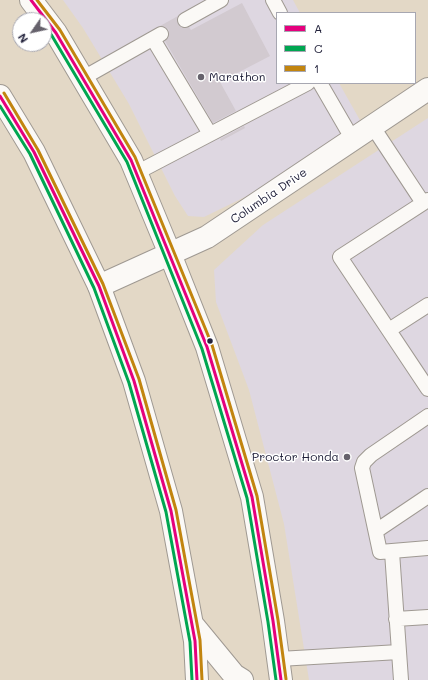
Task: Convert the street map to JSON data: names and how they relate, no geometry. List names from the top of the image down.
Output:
{
  "streets": {
    "main road": ["Columbia Drive"]
  },
  "places": ["Marathon", "Proctor Honda"],
  "lines": ["transit line A", "transit line 1", "transit line C"],
  "legend": ["A", "C", "1"],
  "north": "bottom left"
}
